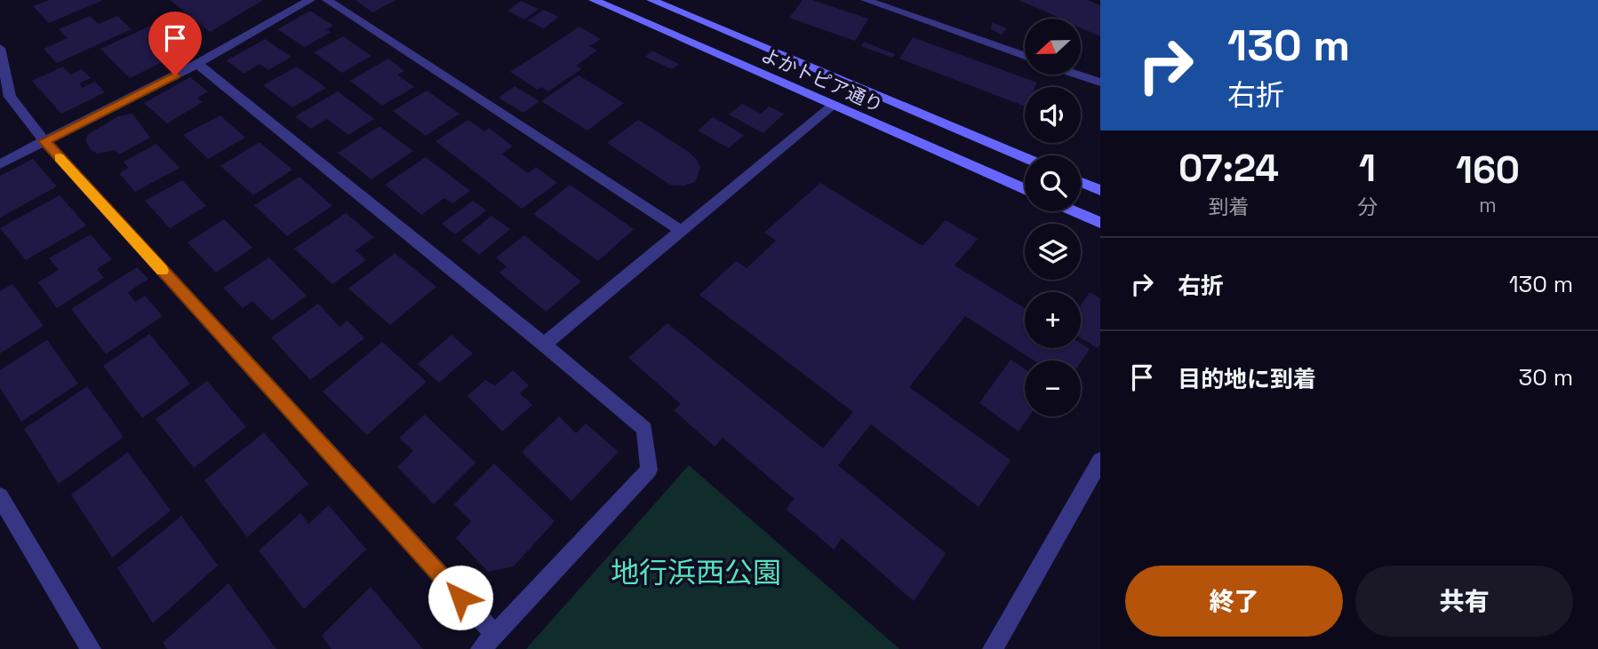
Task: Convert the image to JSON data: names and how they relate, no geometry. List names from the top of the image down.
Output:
{
  "streets": {
    "street": ["よかトピア通り"]
  },
  "parks": ["地行浜西公園"],
  "north": "left",
  "page": {
    "turn": ["130 m", "右折"],
    "map_buttons": ["+", "−"],
    "eta": [
      "07:24",
      "到着",
      "1",
      "分",
      "160",
      "m"
    ],
    "list": [
      {
        "name": "右折",
        "value": "130 m"
      },
      {
        "name": "目的地に到着",
        "value": "30 m"
      }
    ],
    "buttons": ["終了", "共有"]
  }
}
